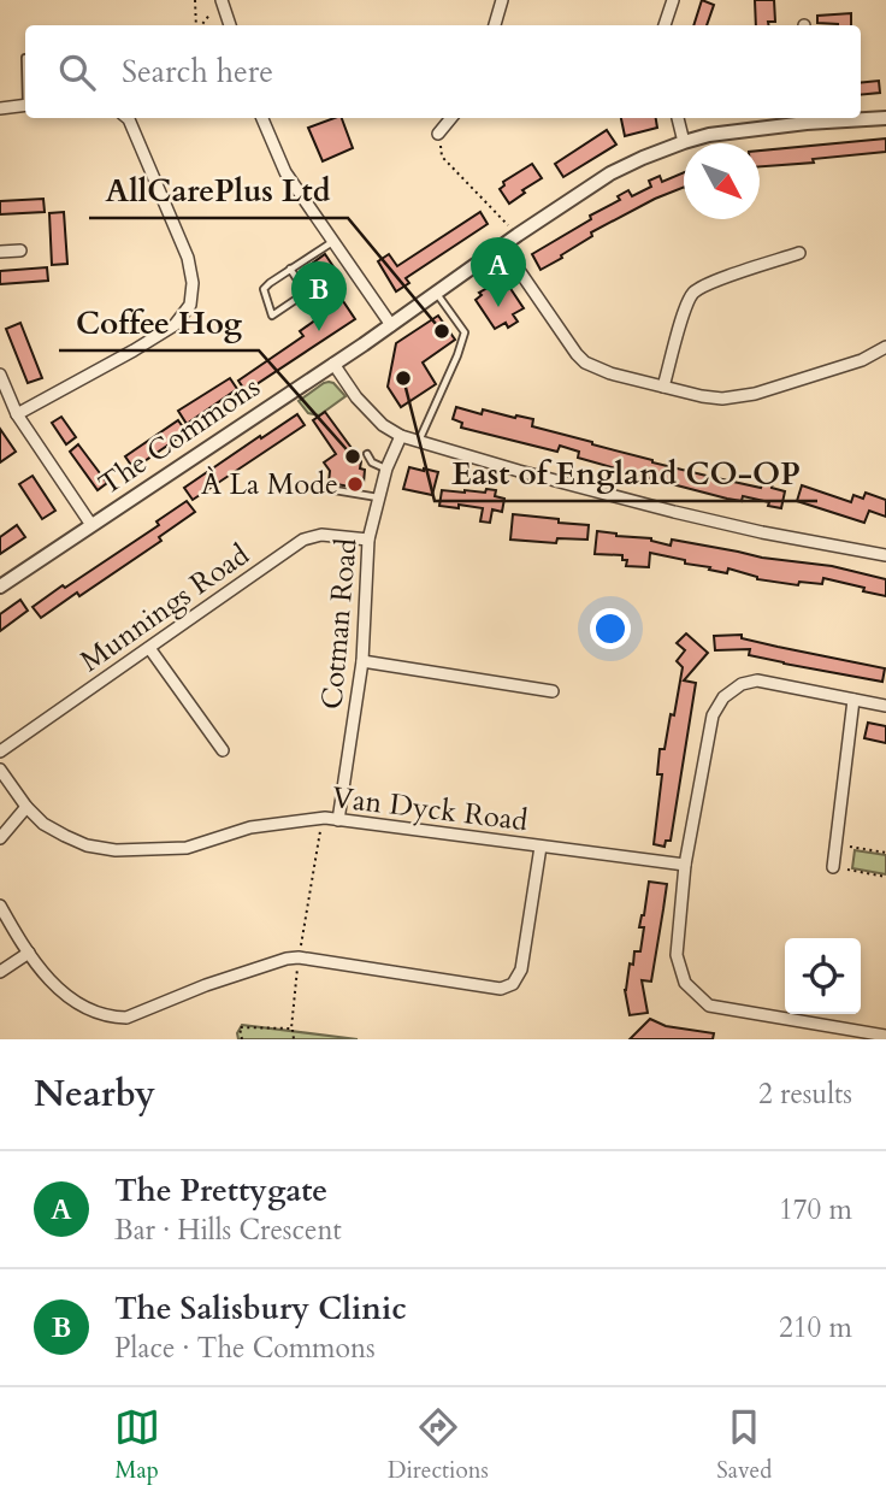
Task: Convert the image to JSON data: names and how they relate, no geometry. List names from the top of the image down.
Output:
{
  "streets": {
    "street": [
      "The Commons",
      "Munnings Road",
      "Cotman Road",
      "Van Dyck Road"
    ]
  },
  "crossings": [
    ["Munnings Road", "Cotman Road"],
    ["Cotman Road", "Van Dyck Road"]
  ],
  "places": [
    "AllCarePlus Ltd",
    "East of England CO-OP",
    "Coffee Hog",
    "À La Mode"
  ],
  "north": "bottom right",
  "page": {
    "search": "Search here",
    "pins": ["A", "B"],
    "heading": ["Nearby", "2 results"],
    "list": [
      {
        "mark": "A",
        "name": "The Prettygate",
        "note": "Bar · Hills Crescent",
        "value": "170 m"
      },
      {
        "mark": "B",
        "name": "The Salisbury Clinic",
        "note": "Place · The Commons",
        "value": "210 m"
      }
    ],
    "nav": ["Map", "Directions", "Saved"]
  }
}
